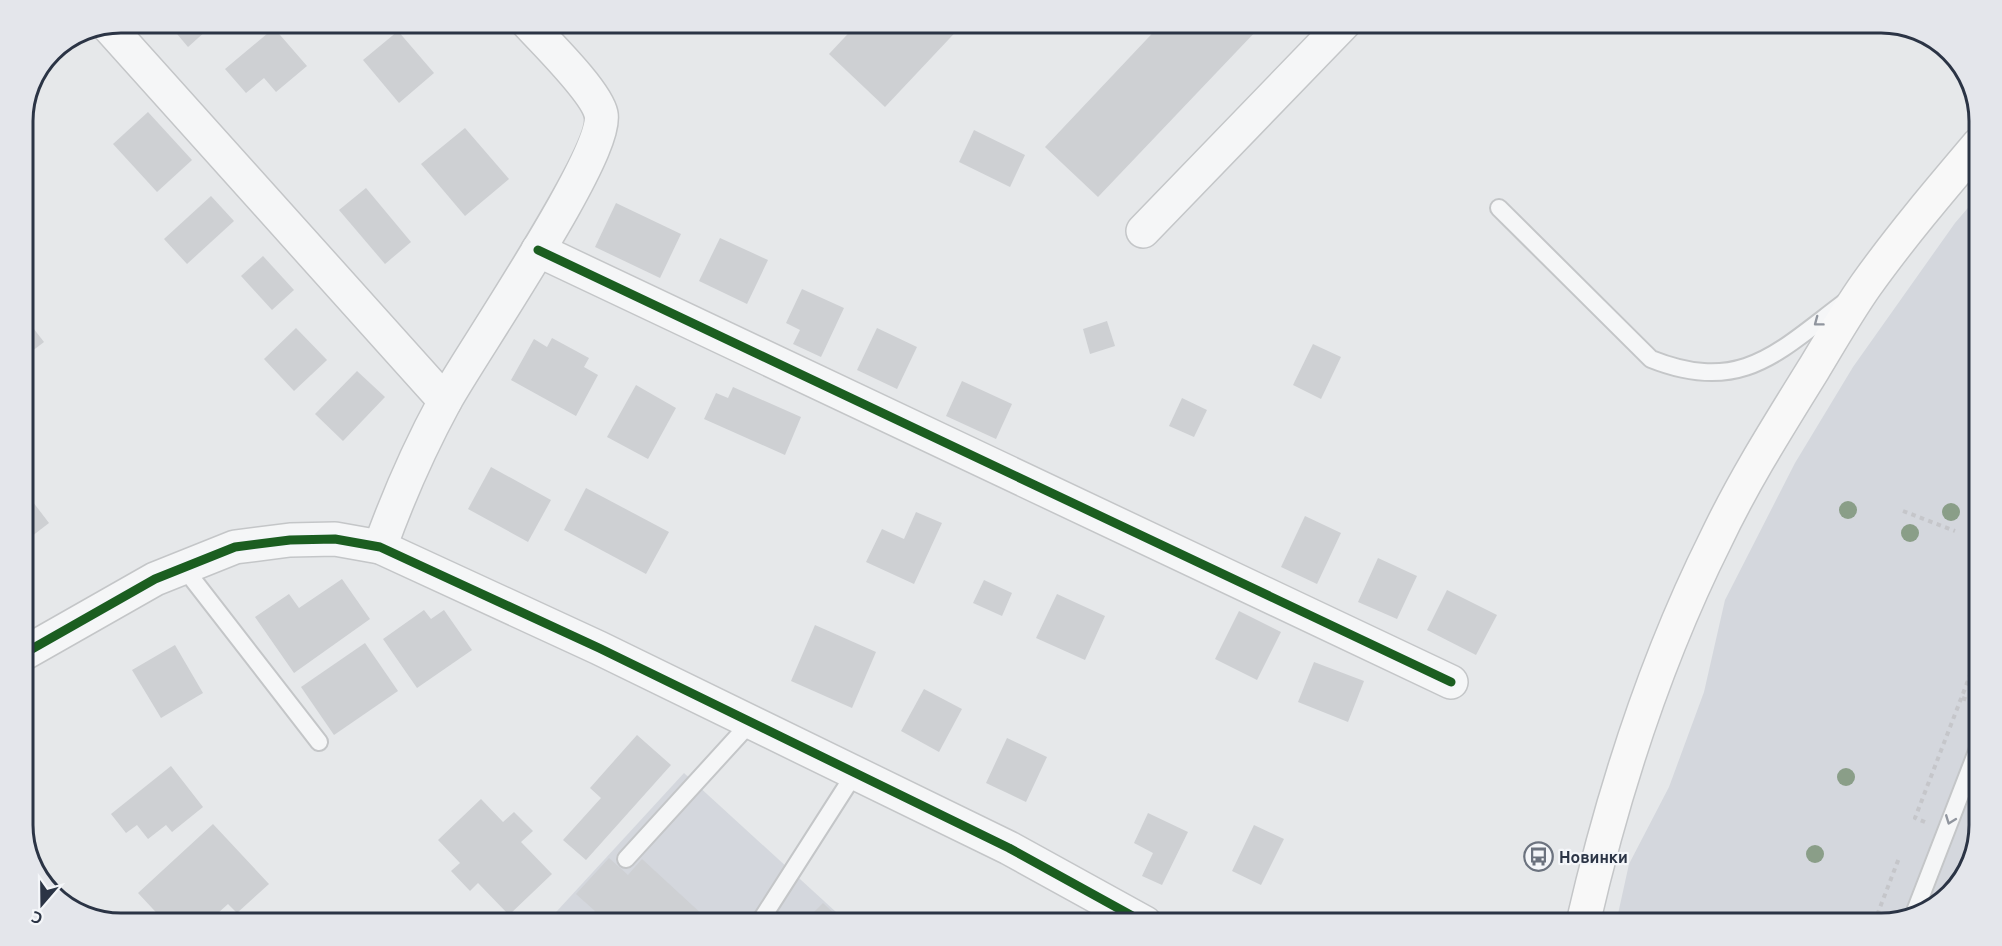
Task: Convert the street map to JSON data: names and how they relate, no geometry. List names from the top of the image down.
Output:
{
  "places": {
    "bus stop": ["Новинки"]
  },
  "north": "bottom"
}
